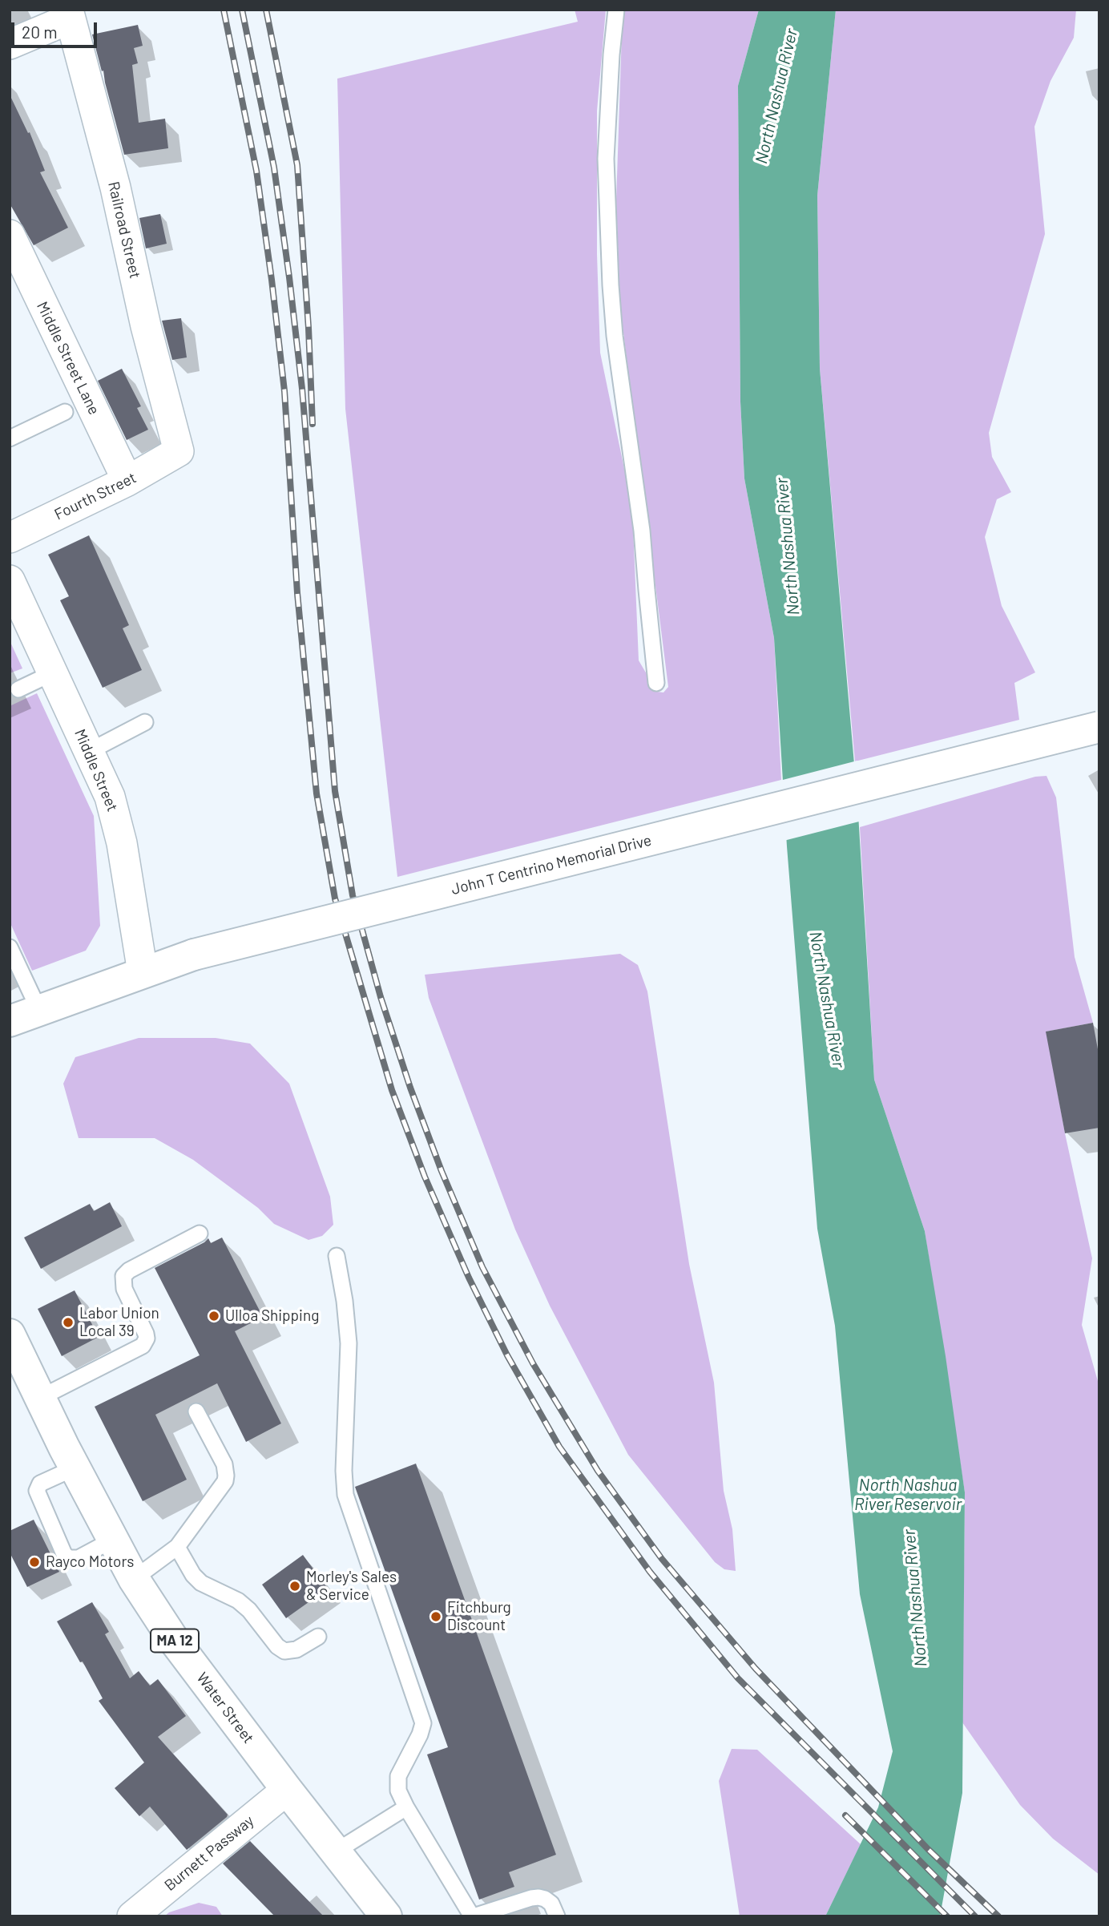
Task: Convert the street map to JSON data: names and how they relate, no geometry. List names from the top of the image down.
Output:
{
  "streets": {
    "main road": ["John T Centrino Memorial Drive", "MA 12", "Water Street"],
    "street": [
      "Railroad Street",
      "Middle Street Lane",
      "Fourth Street",
      "Middle Street",
      "Burnett Passway"
    ]
  },
  "crossings": [
    ["Railroad Street", "Fourth Street"],
    ["Middle Street Lane", "Fourth Street"],
    ["Middle Street", "John T Centrino Memorial Drive"],
    ["Water Street", "Burnett Passway"]
  ],
  "water": ["North Nashua River", "North Nashua River Reservoir"],
  "places": [
    "Ulloa Shipping",
    "Labor Union Local 39",
    "Rayco Motors",
    "Morley's Sales & Service",
    "Fitchburg Discount"
  ],
  "scale_bar": "20 m"
}
